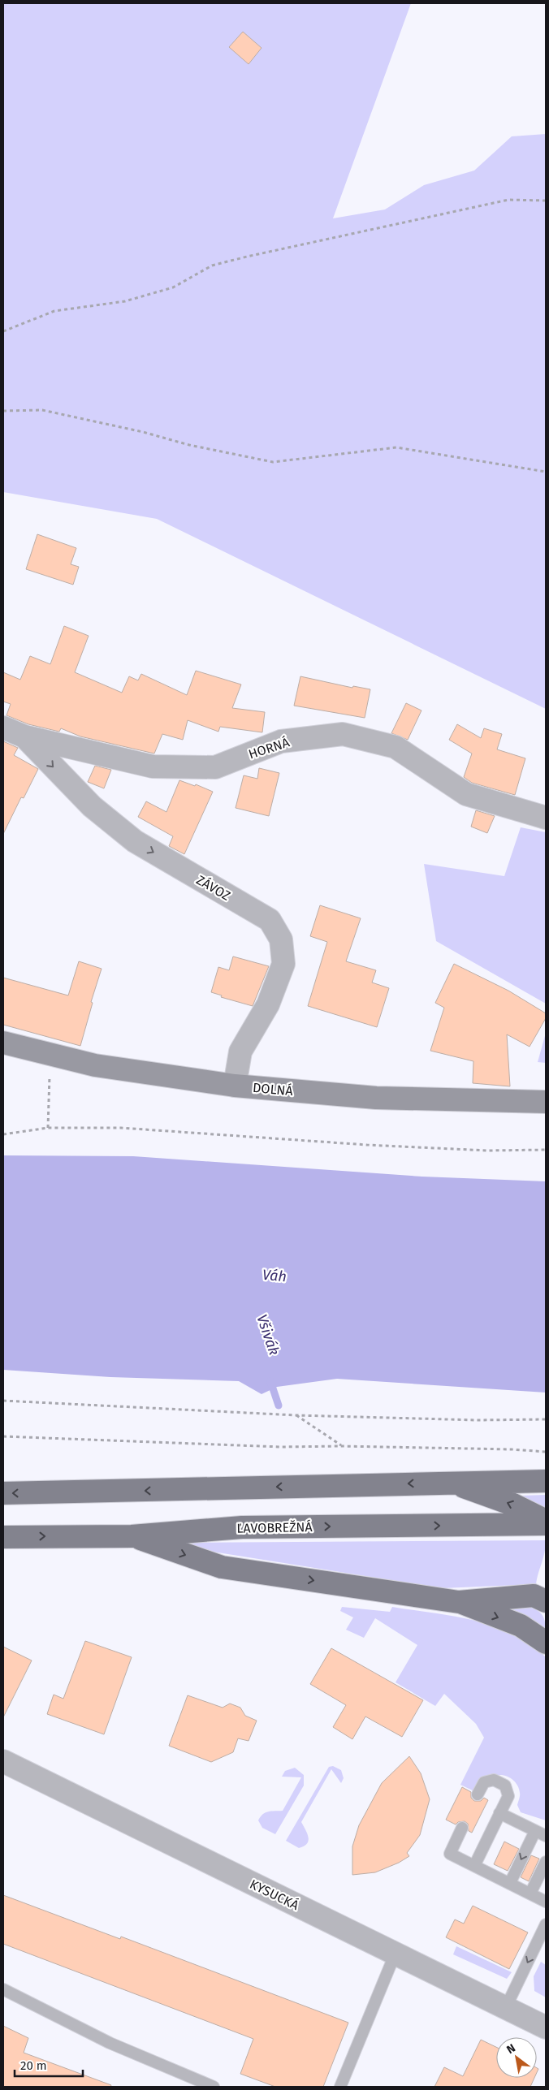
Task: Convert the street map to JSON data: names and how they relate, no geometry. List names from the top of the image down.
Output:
{
  "streets": {
    "main road": ["DOLNÁ", "ĽAVOBREŽNÁ"],
    "street": ["HORNÁ", "ZÁVOZ", "KYSUCKÁ"]
  },
  "crossings": [
    ["HORNÁ", "ZÁVOZ"],
    ["ZÁVOZ", "DOLNÁ"]
  ],
  "one_way": ["ZÁVOZ"],
  "water": ["Váh", "Všivák"],
  "scale_bar": "20 m",
  "north": "top left"
}
